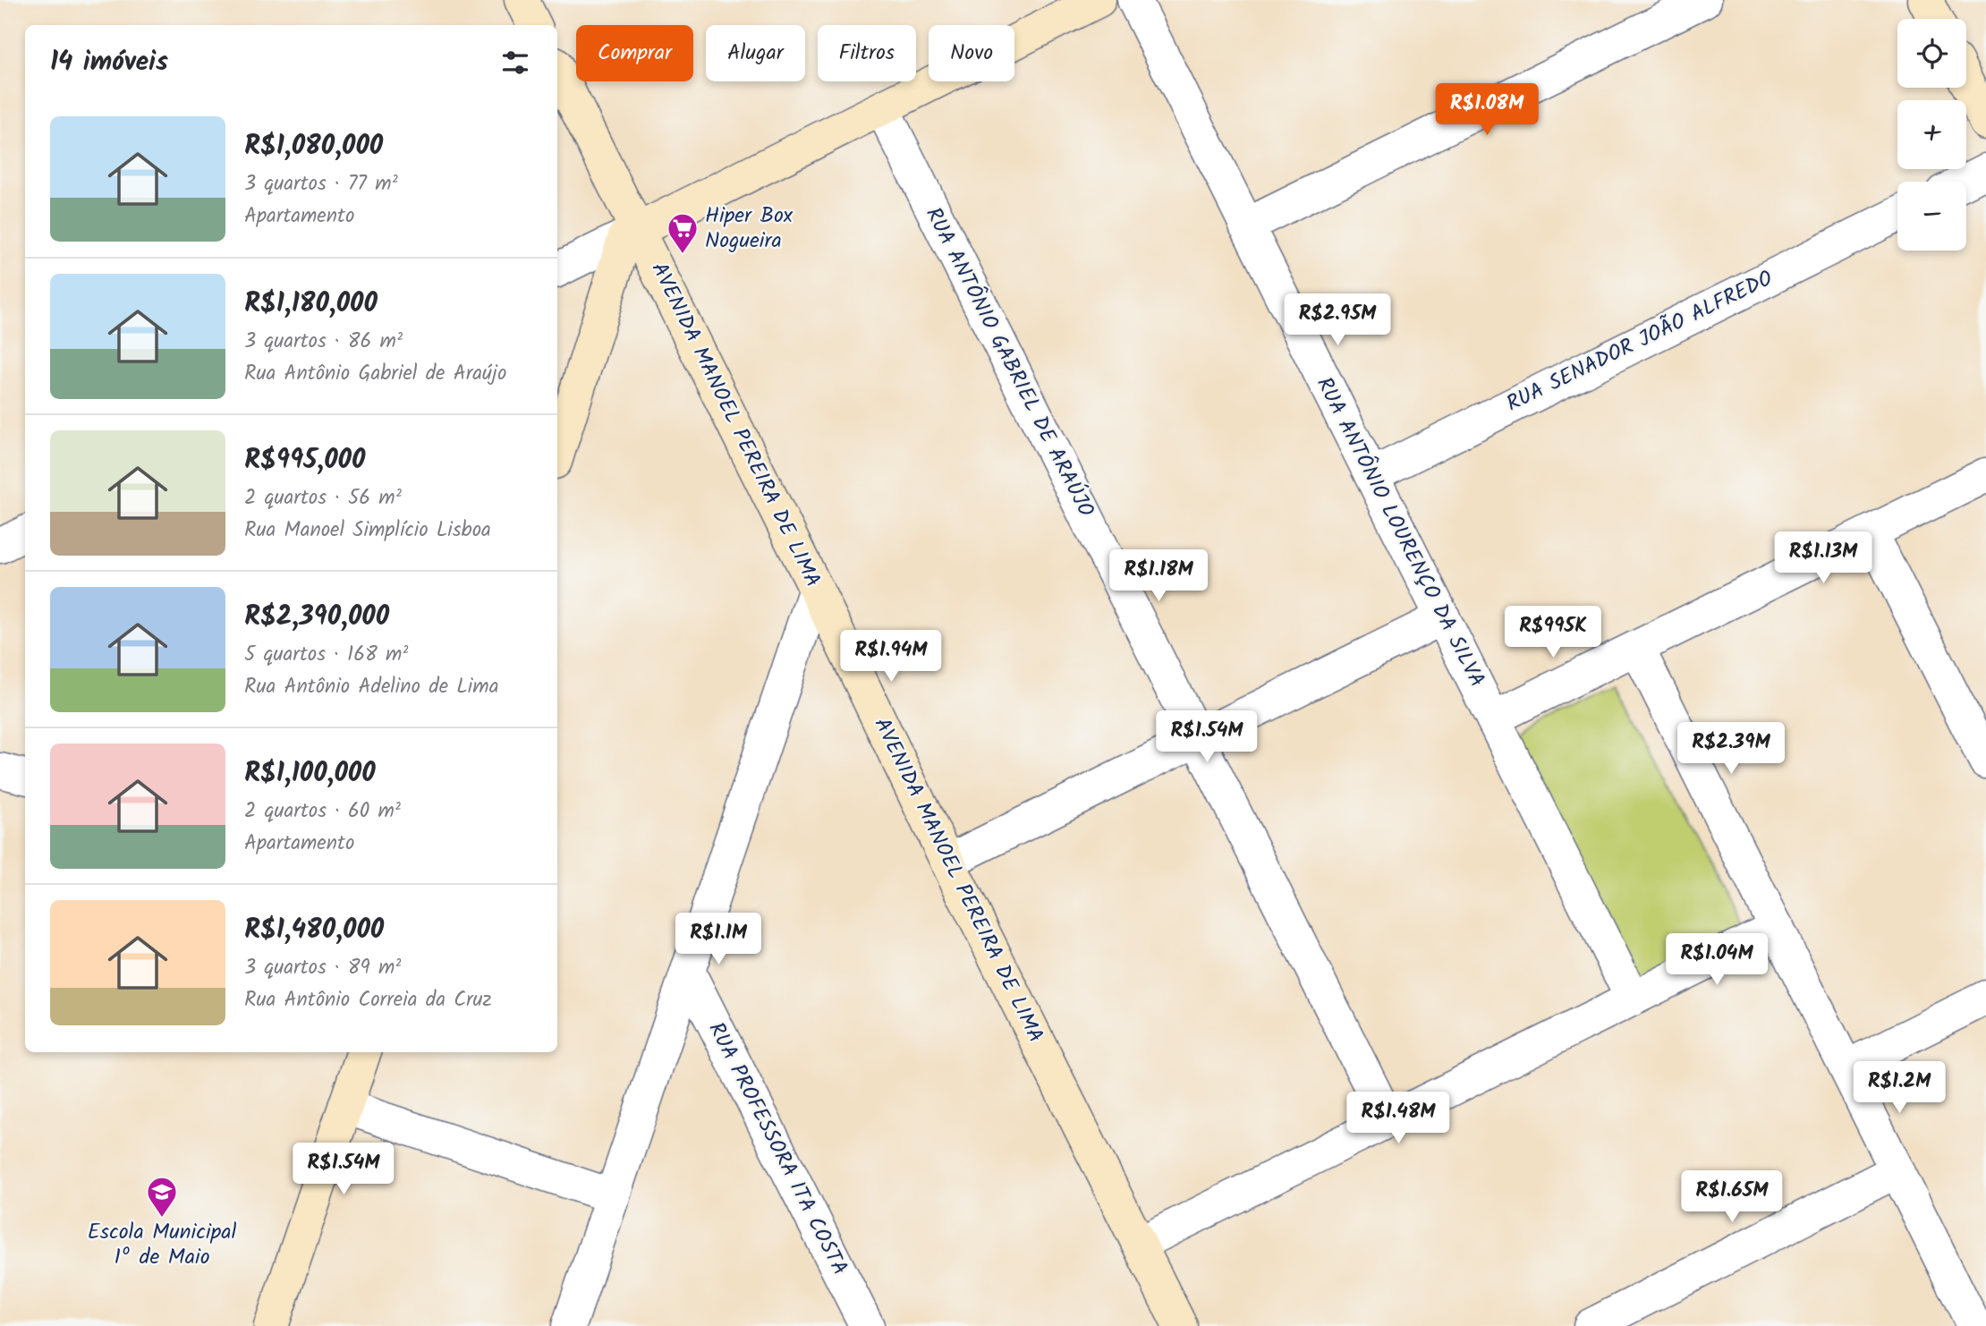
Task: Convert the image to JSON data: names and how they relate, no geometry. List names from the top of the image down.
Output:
{
  "streets": {
    "street": [
      "RUA SENADOR JOÃO ALFREDO",
      "RUA ANTÔNIO GABRIEL DE ARAÚJO",
      "AVENIDA MANOEL PEREIRA DE LIMA",
      "RUA ANTÔNIO LOURENÇO DA SILVA",
      "RUA PROFESSORA ITA COSTA"
    ]
  },
  "crossings": [
    ["RUA SENADOR JOÃO ALFREDO", "RUA ANTÔNIO LOURENÇO DA SILVA"]
  ],
  "places": {
    "supermarket": ["Hiper Box Nogueira"],
    "school or university": ["Escola Municipal 1º de Maio"]
  },
  "page": {
    "map_buttons": ["+", "−"],
    "chip": [
      "Comprar",
      "Alugar",
      "Filtros",
      "Novo"
    ],
    "heading": "14 imóveis",
    "price": [
      "R$1.08M",
      "R$2.95M",
      "R$1.13M",
      "R$1.18M",
      "R$995K",
      "R$1.94M",
      "R$1.54M",
      "R$2.39M",
      "R$1.1M",
      "R$1.04M",
      "R$1.2M",
      "R$1.48M",
      "R$1.54M",
      "R$1.65M"
    ],
    "list": [
      {
        "name": "R$1,080,000",
        "note": "3 quartos · 77 m² · Apartamento"
      },
      {
        "name": "R$1,180,000",
        "note": "3 quartos · 86 m² · Rua Antônio Gabriel de Araújo"
      },
      {
        "name": "R$995,000",
        "note": "2 quartos · 56 m² · Rua Manoel Simplício Lisboa"
      },
      {
        "name": "R$2,390,000",
        "note": "5 quartos · 168 m² · Rua Antônio Adelino de Lima"
      },
      {
        "name": "R$1,100,000",
        "note": "2 quartos · 60 m² · Apartamento"
      },
      {
        "name": "R$1,480,000",
        "note": "3 quartos · 89 m² · Rua Antônio Correia da Cruz"
      }
    ]
  }
}
